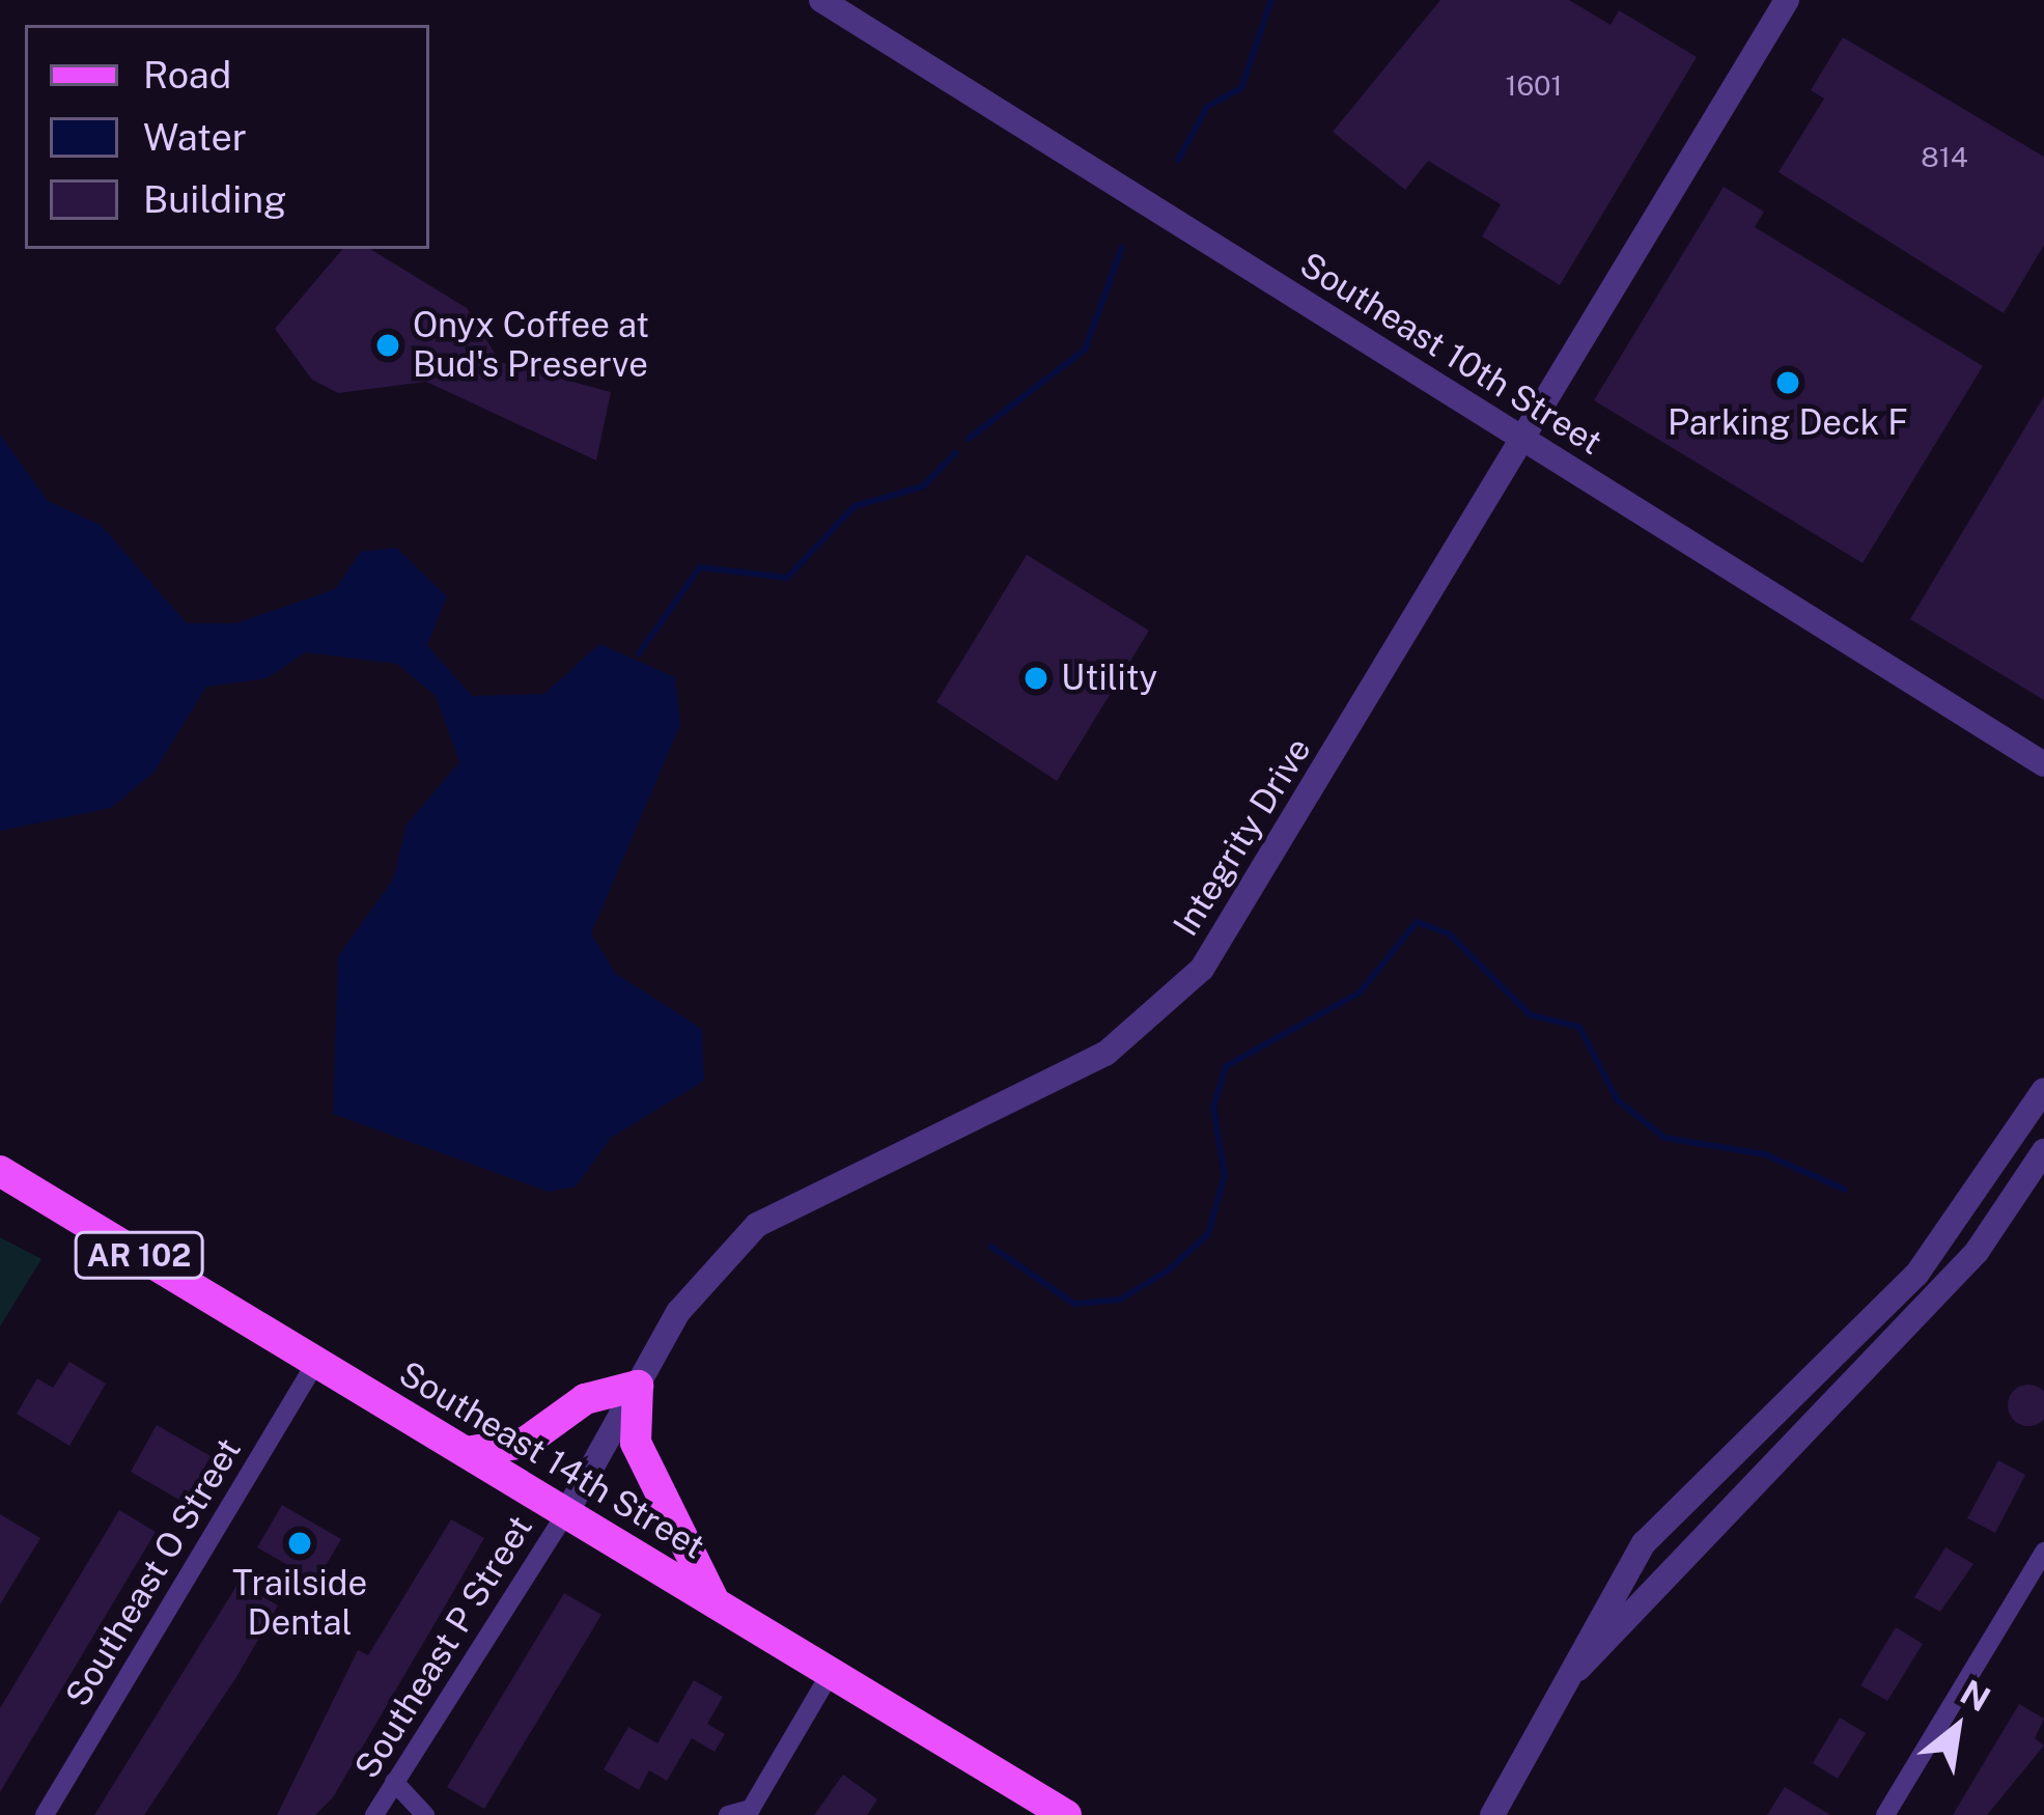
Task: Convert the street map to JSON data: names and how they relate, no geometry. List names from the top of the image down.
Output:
{
  "streets": {
    "main road": ["AR 102", "Southeast 14th Street"],
    "street": [
      "Southeast 10th Street",
      "Integrity Drive",
      "Southeast O Street",
      "Southeast P Street"
    ]
  },
  "crossings": [
    ["Southeast 10th Street", "Integrity Drive"],
    ["Integrity Drive", "Southeast 14th Street"],
    ["Integrity Drive", "Southeast P Street"],
    ["Southeast 14th Street", "Southeast O Street"],
    ["Southeast 14th Street", "Southeast P Street"]
  ],
  "places": [
    "Onyx Coffee at Bud's Preserve",
    "Parking Deck F",
    "Utility",
    "Trailside Dental"
  ],
  "house_numbers": ["1601", "814"],
  "legend": ["Road", "Water", "Building"],
  "north": "top right"
}
